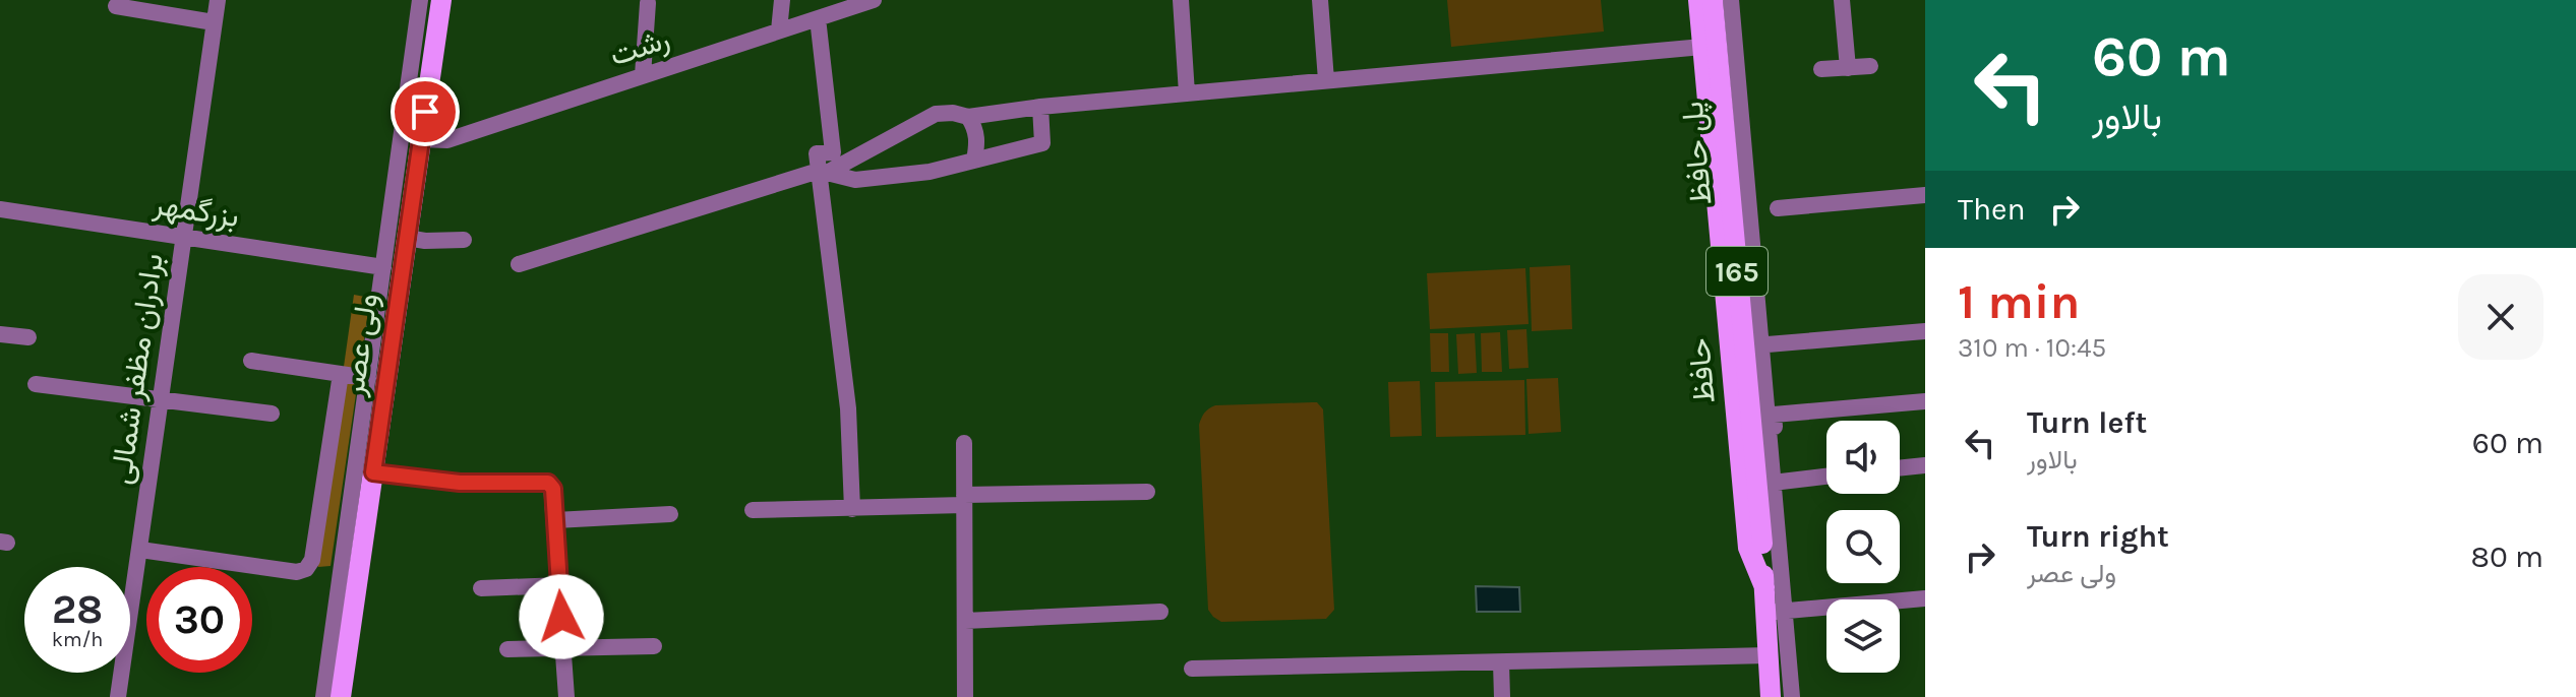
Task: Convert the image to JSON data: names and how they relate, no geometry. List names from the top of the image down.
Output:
{
  "streets": {
    "main road": [
      "پل حافظ",
      "165",
      "ولی عصر",
      "حافظ"
    ],
    "street": ["رشت", "بزرگمهر", "برادران مظفر شمالی"]
  },
  "crossings": [
    ["رشت", "ولی عصر"],
    ["پل حافظ", "حافظ"],
    ["بزرگمهر", "ولی عصر"],
    ["بزرگمهر", "برادران مظفر شمالی"]
  ],
  "page": {
    "turn": ["60 m", "بالاور"],
    "then": "Then",
    "heading": ["1 min", "310 m · 10:45"],
    "list": [
      {
        "name": "Turn left",
        "note": "بالاور",
        "value": "60 m"
      },
      {
        "name": "Turn right",
        "note": "ولی عصر",
        "value": "80 m"
      }
    ],
    "speed": "28 km/h",
    "limit": "30"
  }
}
